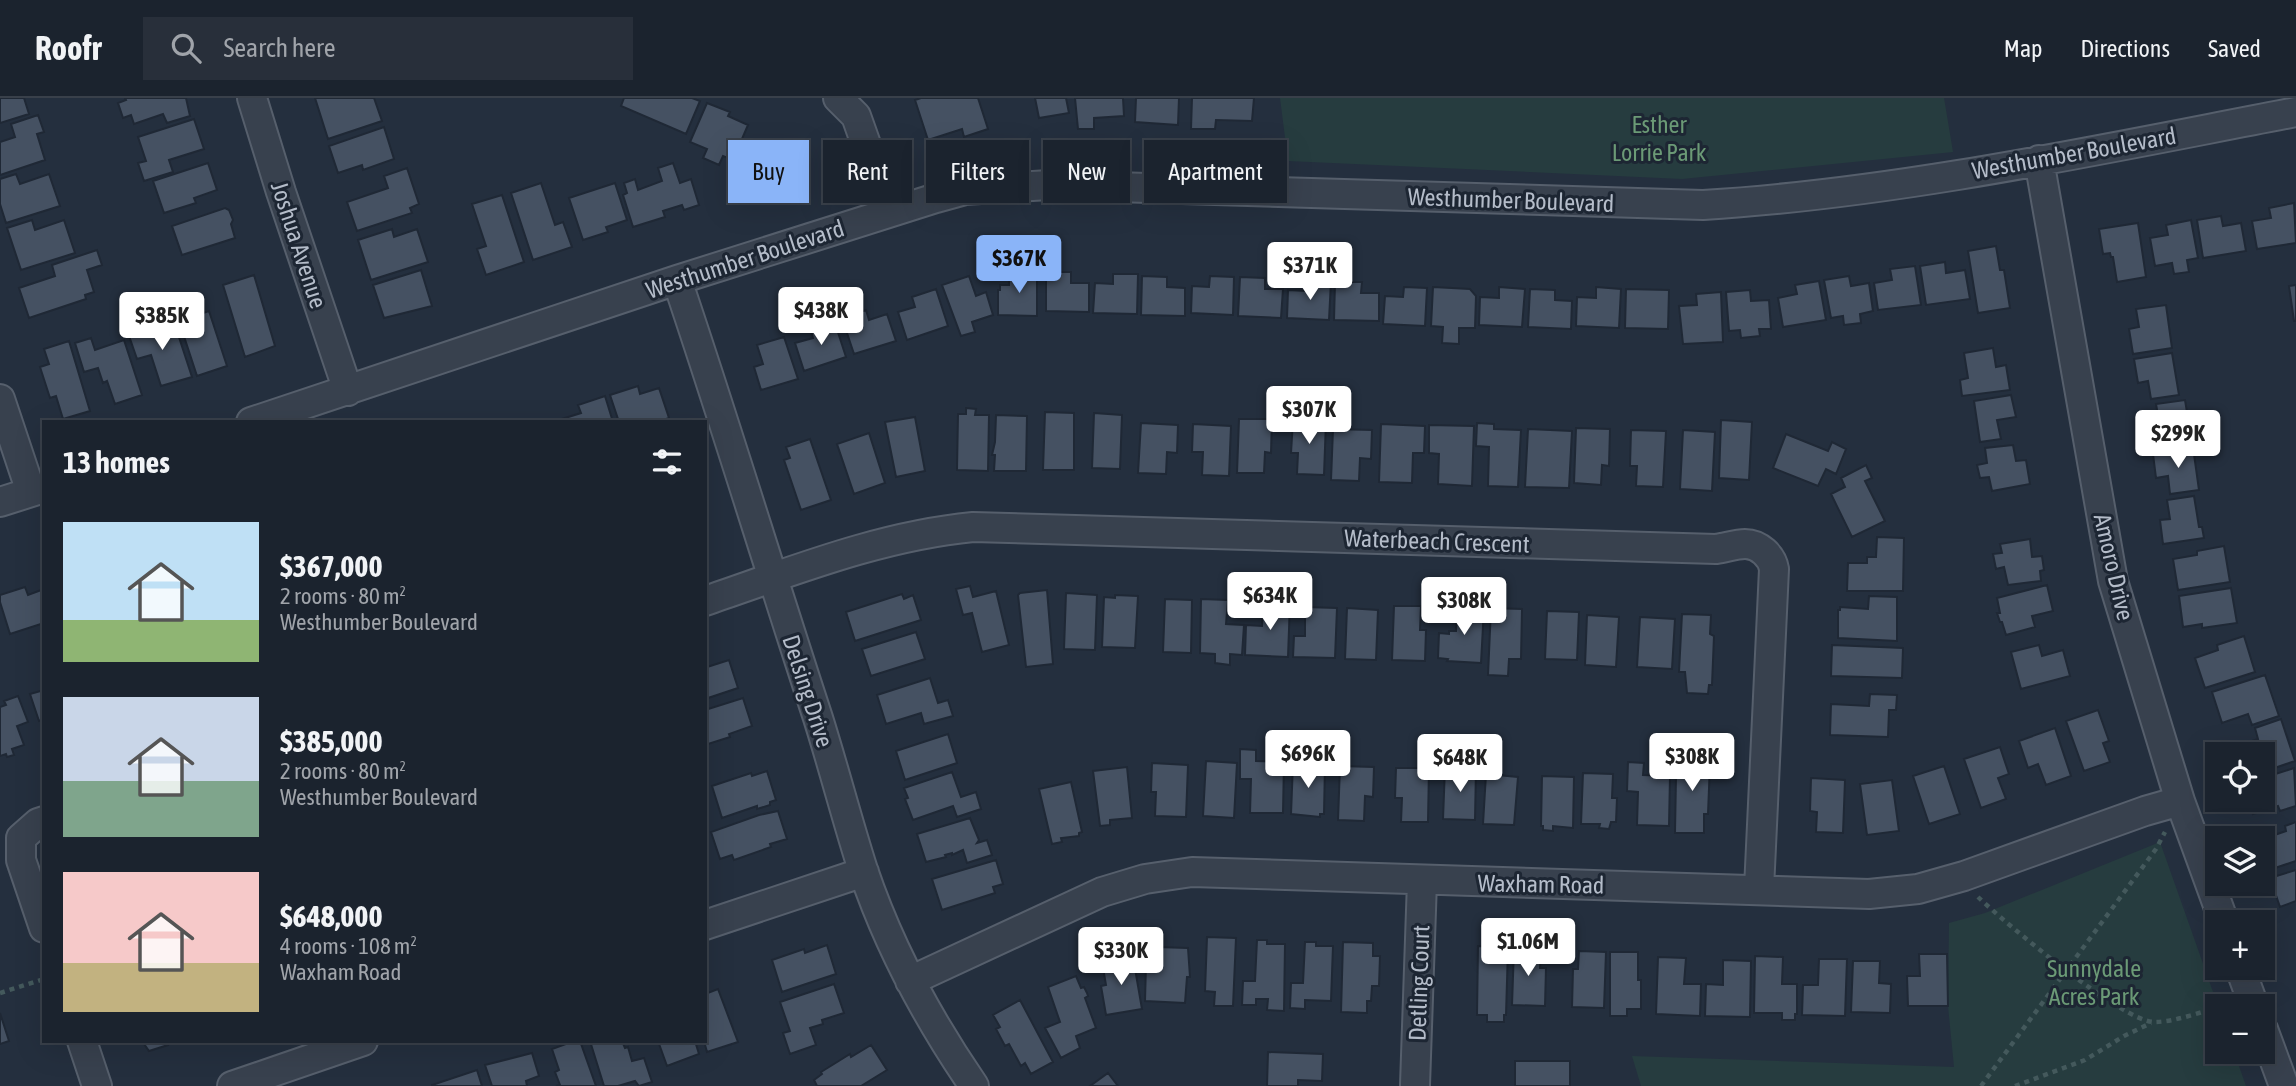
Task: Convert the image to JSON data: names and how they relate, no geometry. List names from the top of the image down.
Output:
{
  "streets": {
    "street": [
      "Westhumber Boulevard",
      "Joshua Avenue",
      "Waterbeach Crescent",
      "Amoro Drive",
      "Delsing Drive",
      "Waxham Road",
      "Detling Court"
    ]
  },
  "crossings": [
    ["Westhumber Boulevard", "Joshua Avenue"],
    ["Westhumber Boulevard", "Amoro Drive"],
    ["Westhumber Boulevard", "Delsing Drive"],
    ["Waterbeach Crescent", "Delsing Drive"],
    ["Waterbeach Crescent", "Waxham Road"],
    ["Amoro Drive", "Waxham Road"],
    ["Delsing Drive", "Waxham Road"],
    ["Waxham Road", "Detling Court"]
  ],
  "parks": ["Esther Lorrie Park", "Sunnydale Acres Park"],
  "page": {
    "header": "Roofr",
    "search": "Search here",
    "nav": ["Map", "Directions", "Saved"],
    "chip": [
      "Buy",
      "Rent",
      "Filters",
      "New",
      "Apartment"
    ],
    "price": [
      "$367K",
      "$371K",
      "$438K",
      "$385K",
      "$307K",
      "$299K",
      "$634K",
      "$308K",
      "$696K",
      "$308K",
      "$648K",
      "$1.06M",
      "$330K"
    ],
    "heading": "13 homes",
    "list": [
      {
        "name": "$367,000",
        "note": "2 rooms · 80 m² · Westhumber Boulevard"
      },
      {
        "name": "$385,000",
        "note": "2 rooms · 80 m² · Westhumber Boulevard"
      },
      {
        "name": "$648,000",
        "note": "4 rooms · 108 m² · Waxham Road"
      }
    ],
    "map_buttons": ["+", "−"]
  }
}
